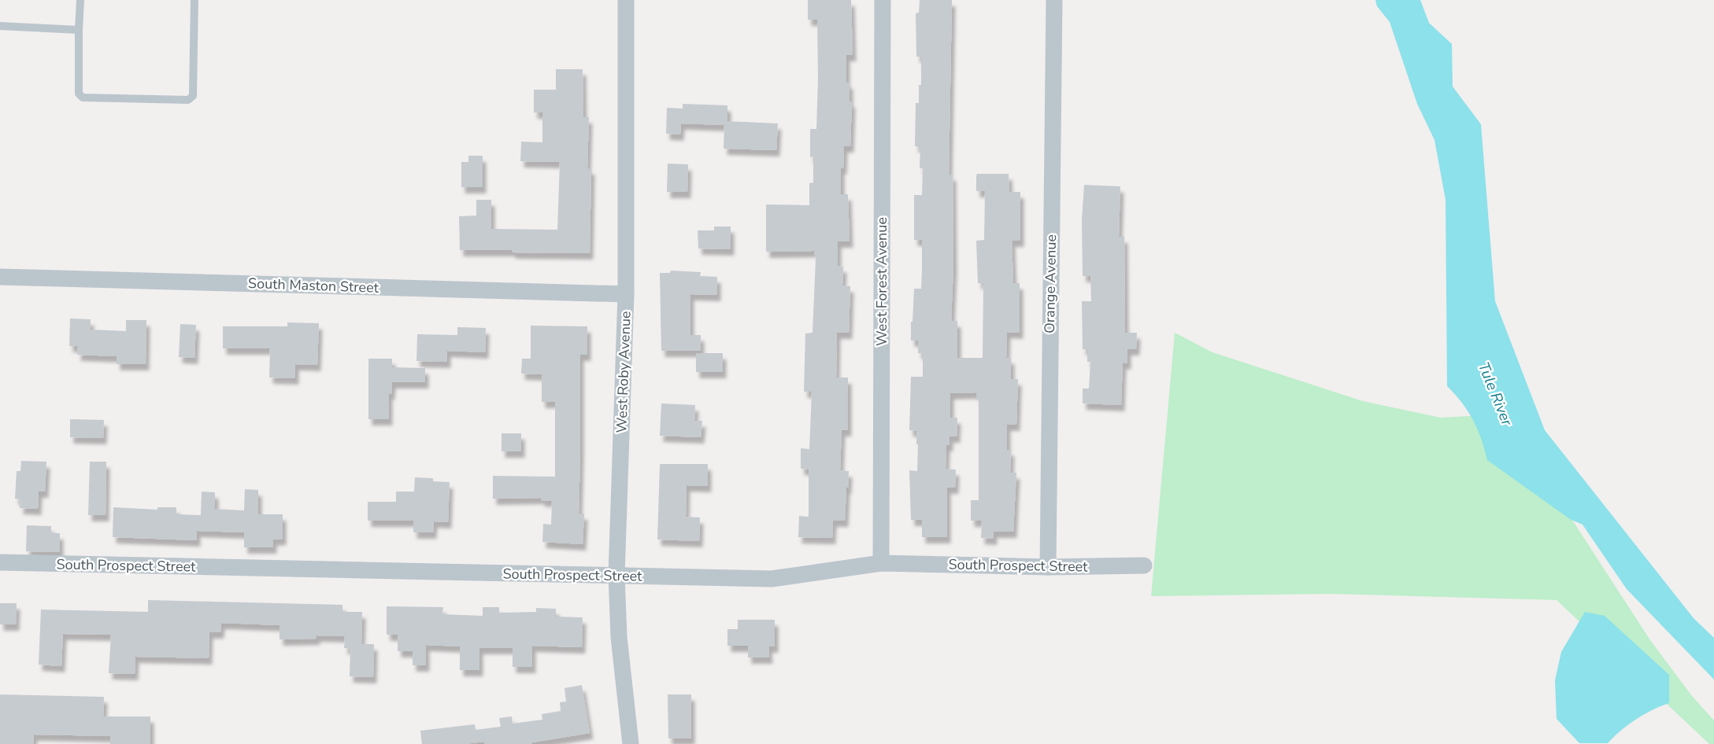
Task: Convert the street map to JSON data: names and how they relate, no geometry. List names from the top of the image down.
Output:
{
  "streets": {
    "street": [
      "West Forest Avenue",
      "Orange Avenue",
      "South Maston Street",
      "West Roby Avenue",
      "South Prospect Street"
    ]
  },
  "crossings": [
    ["West Forest Avenue", "South Prospect Street"],
    ["Orange Avenue", "South Prospect Street"],
    ["South Maston Street", "West Roby Avenue"],
    ["West Roby Avenue", "South Prospect Street"]
  ],
  "water": ["Tule River"]
}
